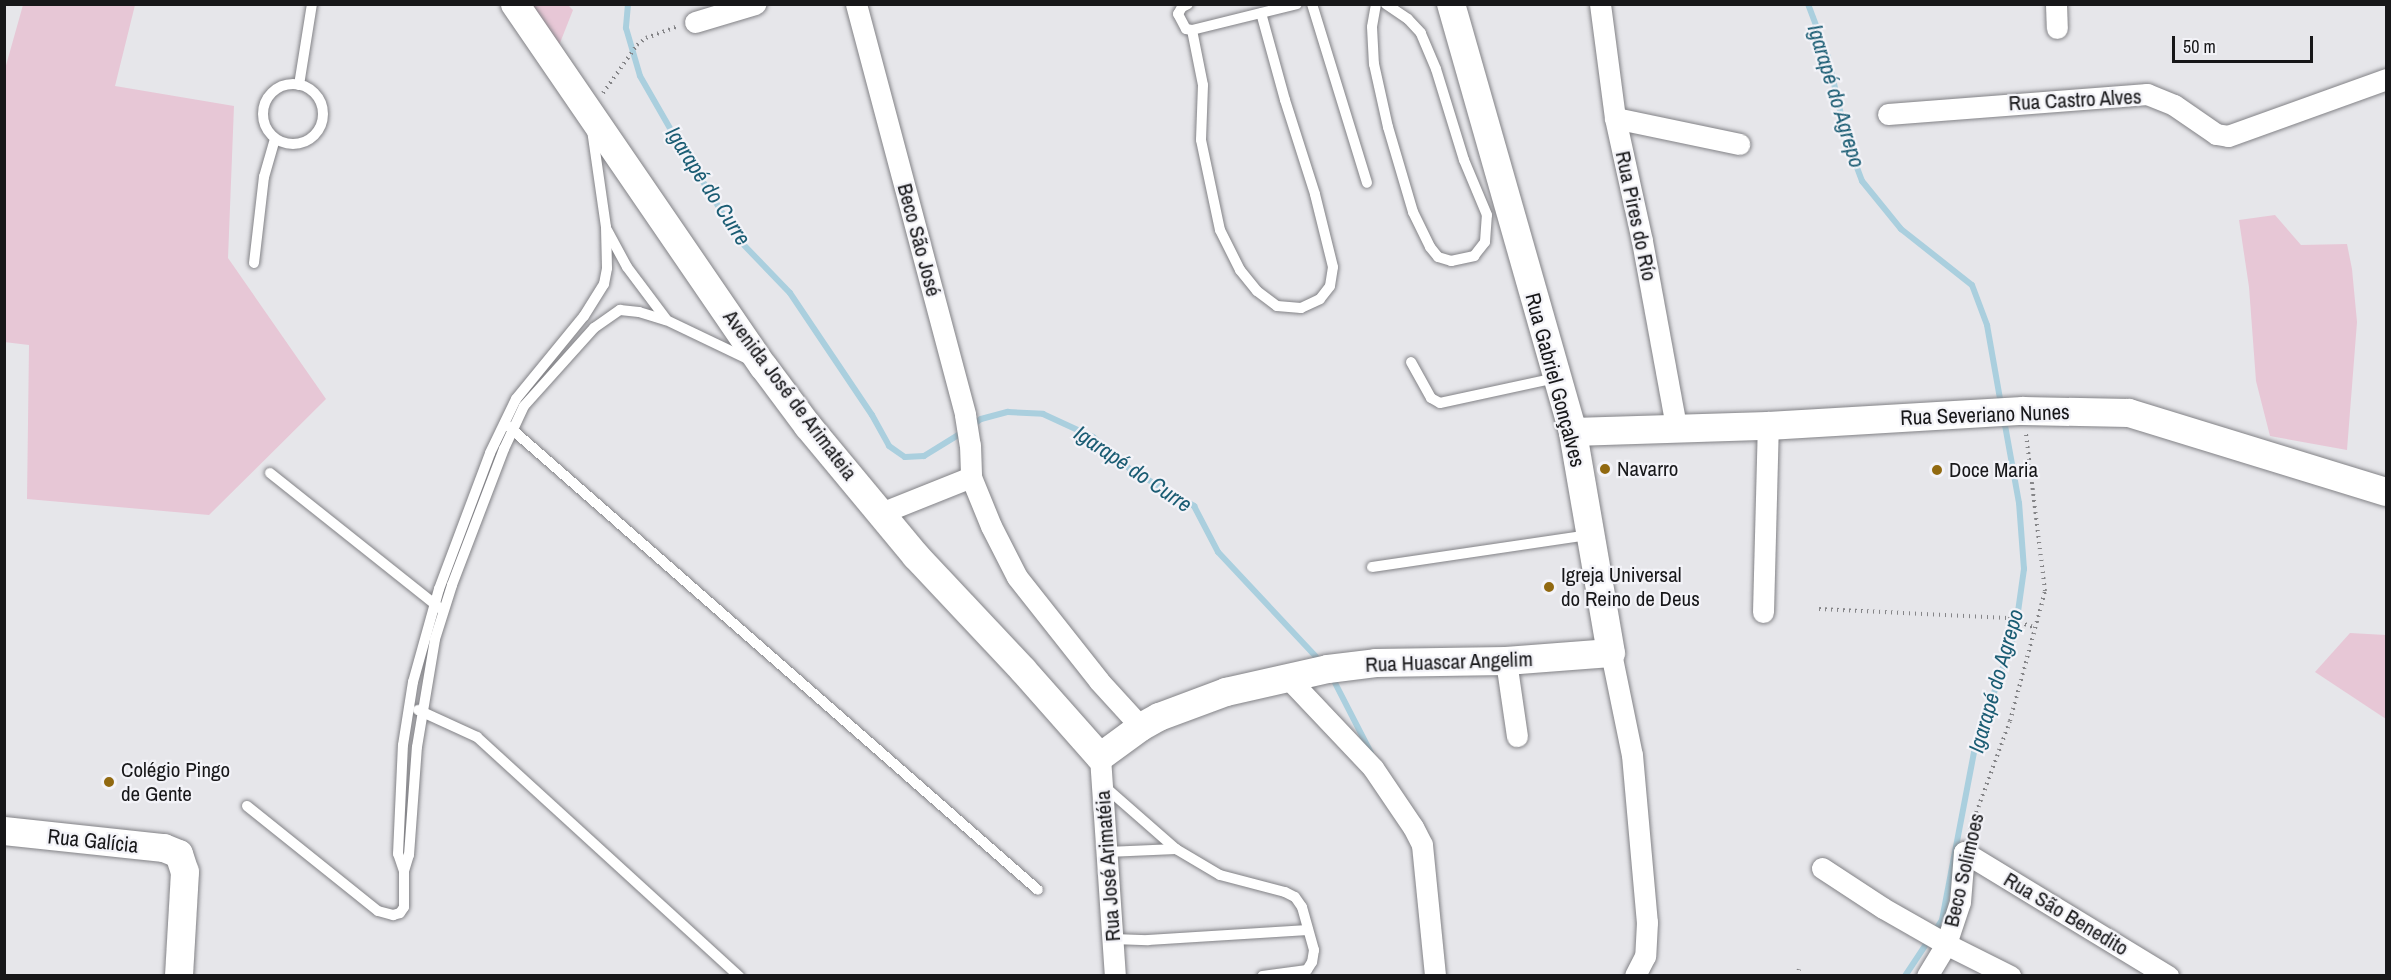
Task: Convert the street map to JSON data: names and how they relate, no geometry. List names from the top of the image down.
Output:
{
  "streets": {
    "street": [
      "Rua Castro Alves",
      "Rua Pires do Río",
      "Beco São José",
      "Rua Gabriel Gonçalves",
      "Avenida José de Arimateia",
      "Rua Severiano Nunes",
      "Rua Huascar Angelim",
      "Rua Galícia",
      "Rua José Arimatéia",
      "Beco Solimoes",
      "Rua São Benedito"
    ]
  },
  "crossings": [
    ["Rua Pires do Río", "Rua Severiano Nunes"],
    ["Beco São José", "Rua Huascar Angelim"],
    ["Rua Gabriel Gonçalves", "Rua Severiano Nunes"],
    ["Rua Gabriel Gonçalves", "Rua Huascar Angelim"],
    ["Avenida José de Arimateia", "Rua Huascar Angelim"],
    ["Avenida José de Arimateia", "Rua José Arimatéia"],
    ["Rua Severiano Nunes", "Beco Solimoes"],
    ["Rua Huascar Angelim", "Rua José Arimatéia"],
    ["Beco Solimoes", "Rua São Benedito"]
  ],
  "water": ["Igarapé do Agrepo", "Igarapé do Curre"],
  "places": [
    "Navarro",
    "Doce Maria",
    "Igreja Universal do Reino de Deus",
    "Colégio Pingo de Gente"
  ],
  "scale_bar": "50 m"
}
